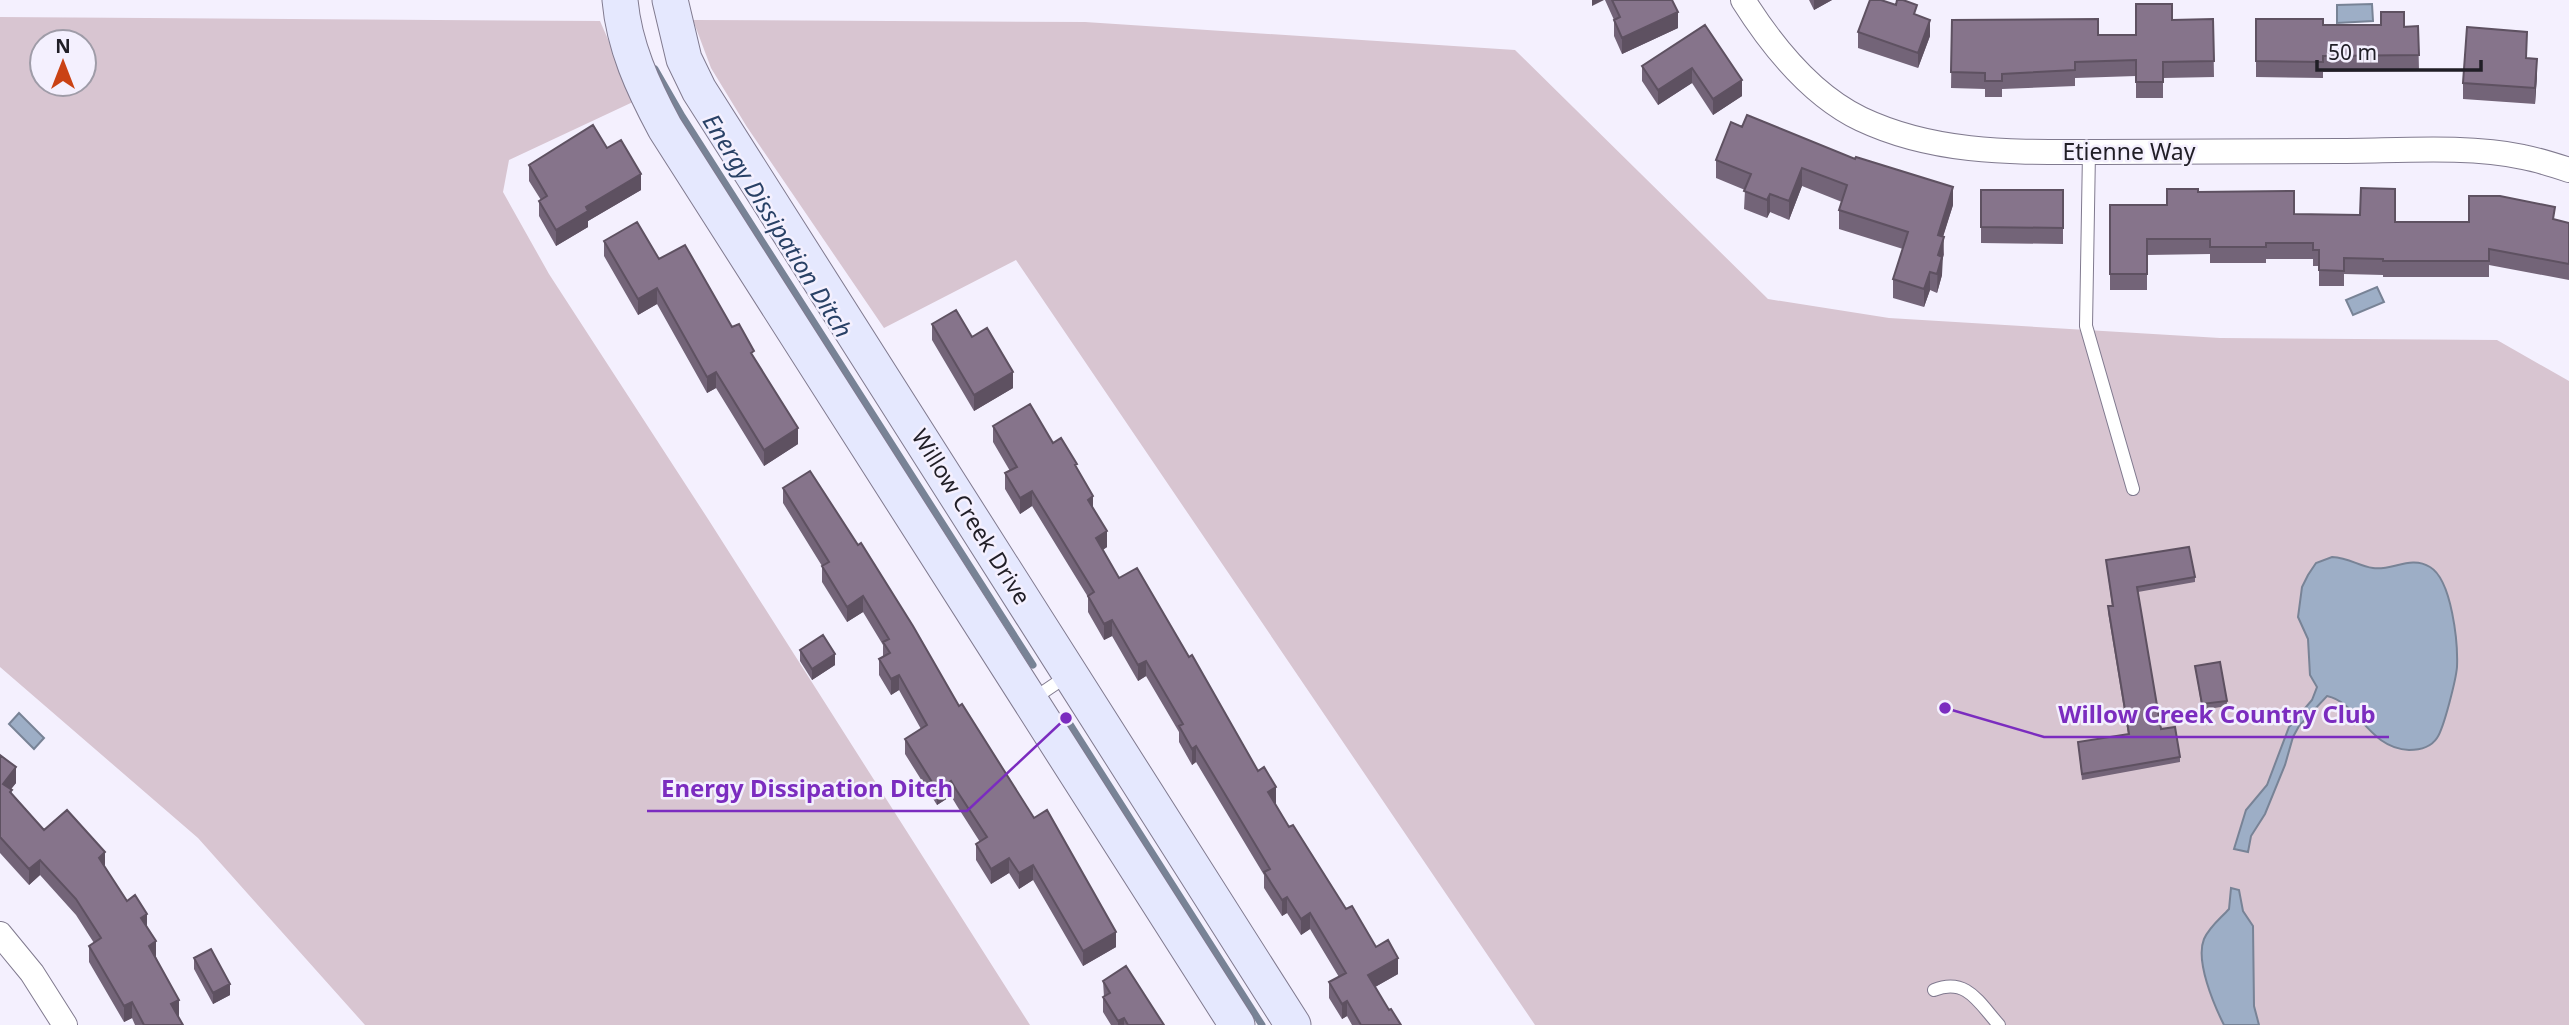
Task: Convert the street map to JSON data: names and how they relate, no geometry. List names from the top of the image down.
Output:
{
  "streets": {
    "street": ["Etienne Way", "Willow Creek Drive"]
  },
  "water": ["Energy Dissipation Ditch"],
  "places": ["Willow Creek Country Club", "Energy Dissipation Ditch"],
  "scale_bar": "50 m",
  "north": "top"
}
